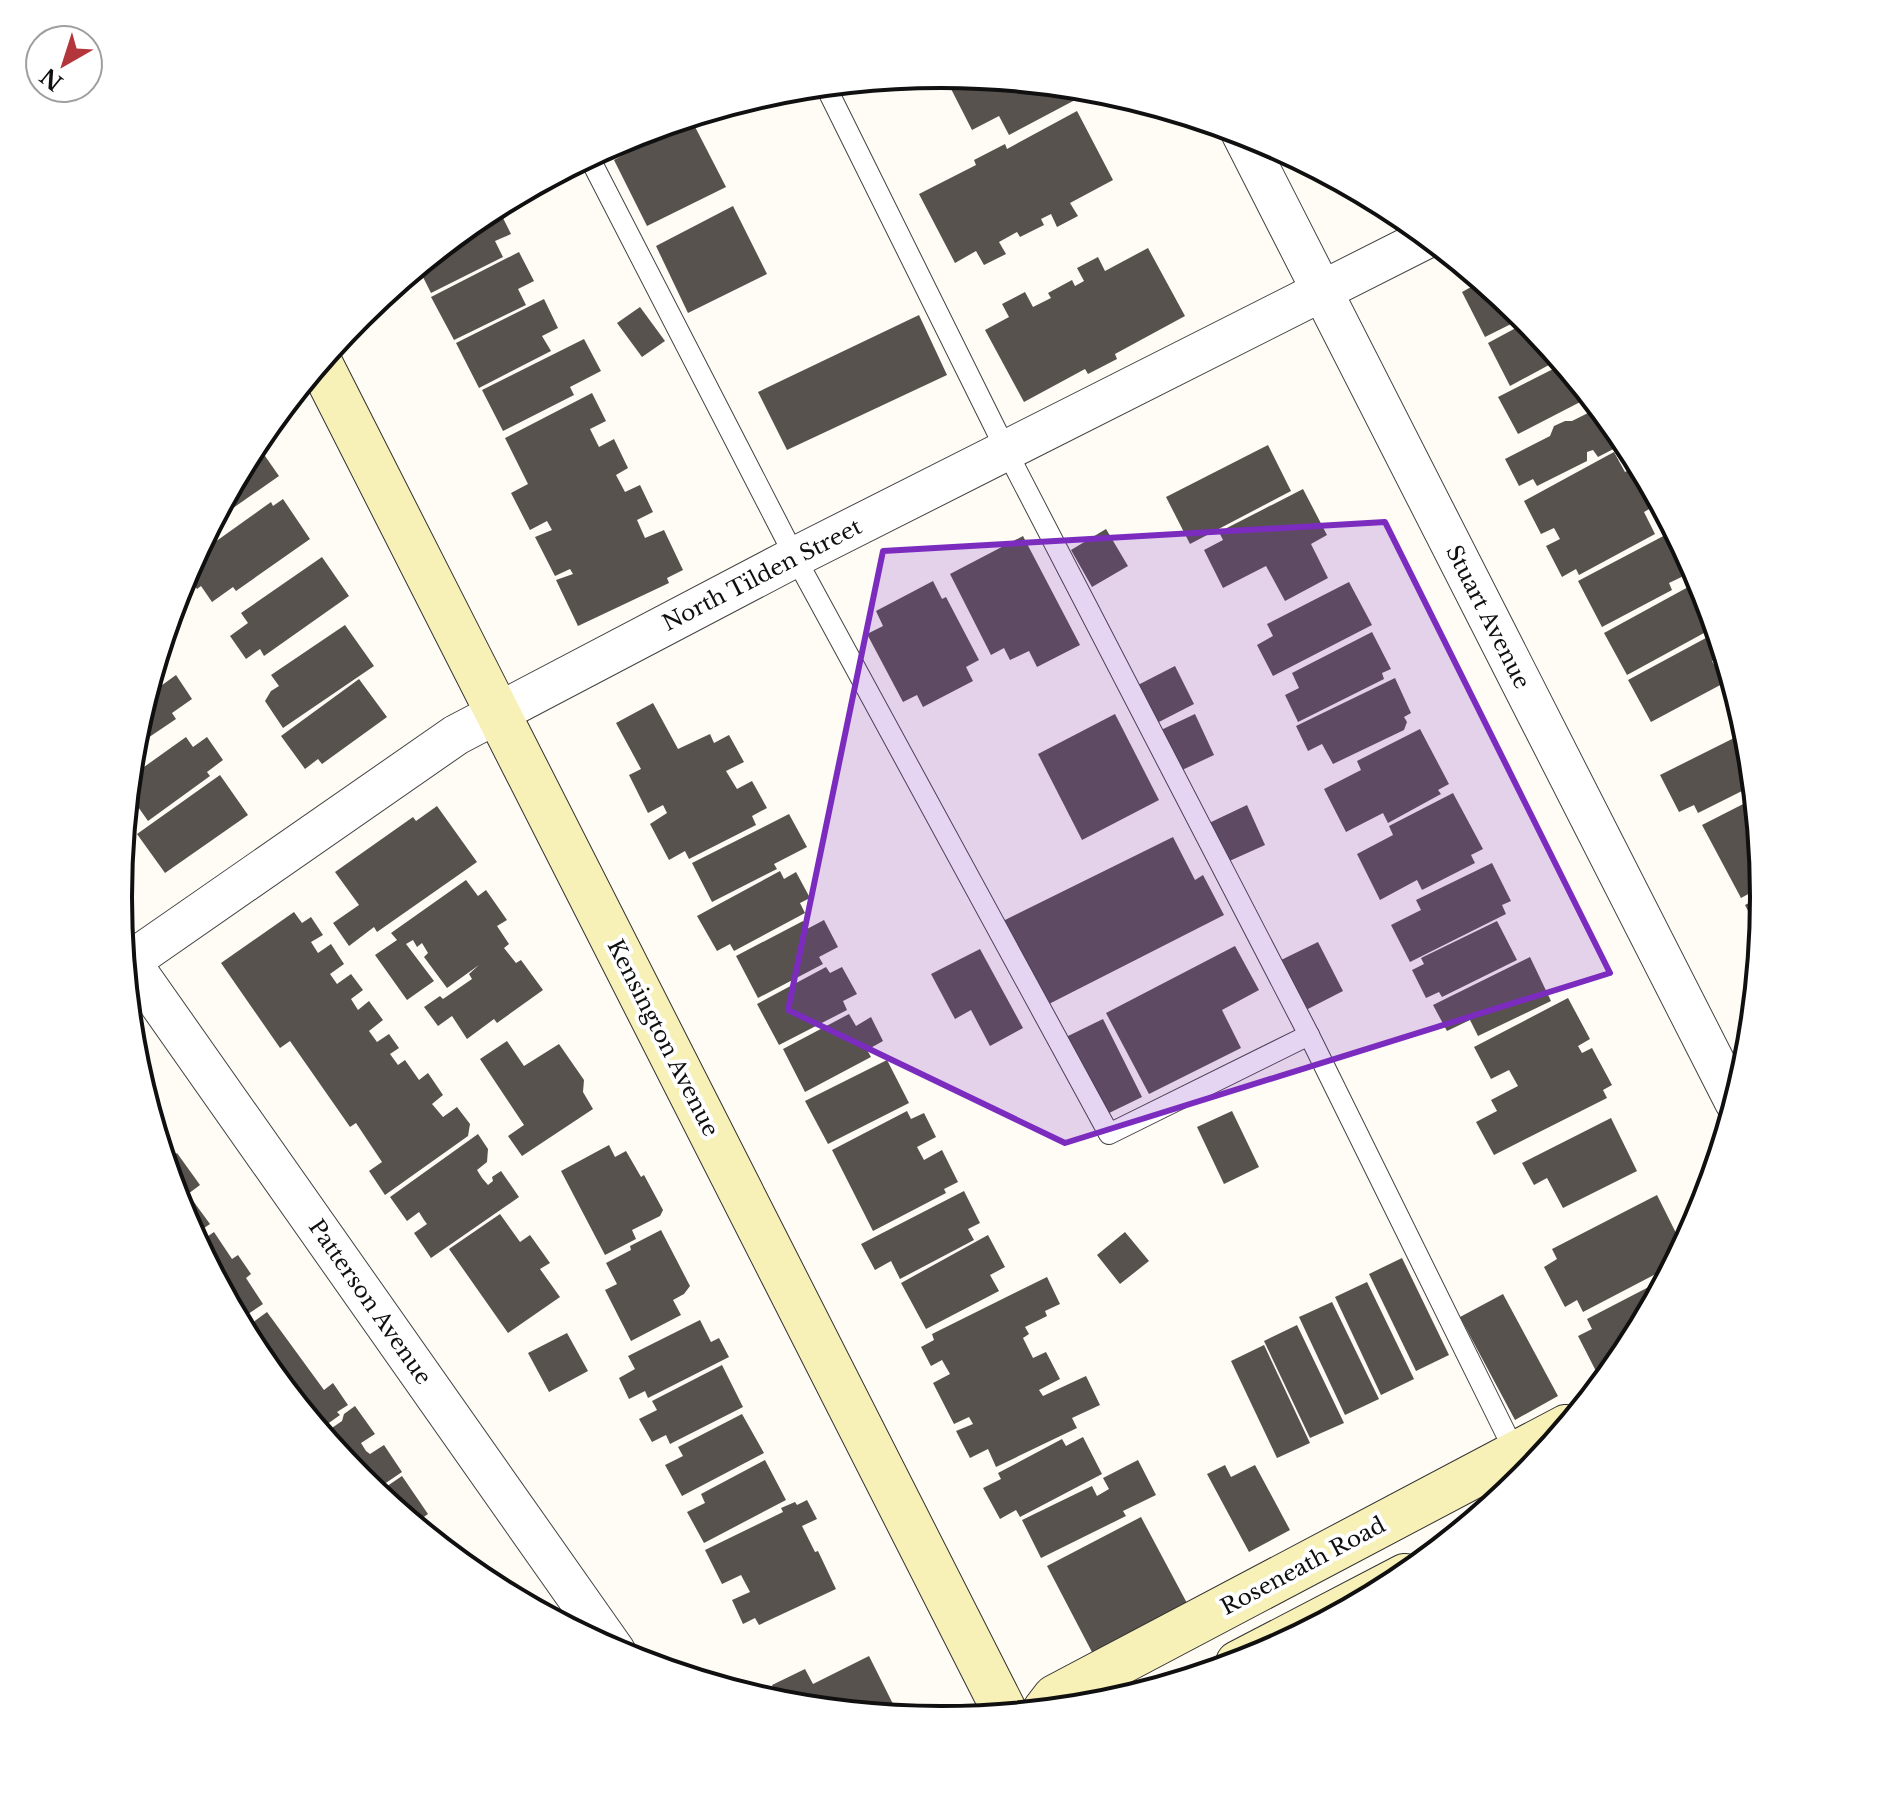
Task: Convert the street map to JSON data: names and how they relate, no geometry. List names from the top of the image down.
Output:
{
  "streets": {
    "main road": ["Kensington Avenue", "Roseneath Road"],
    "street": ["North Tilden Street", "Stuart Avenue", "Patterson Avenue"]
  },
  "crossings": [
    ["North Tilden Street", "Stuart Avenue"],
    ["North Tilden Street", "Kensington Avenue"]
  ],
  "north": "bottom left"
}
